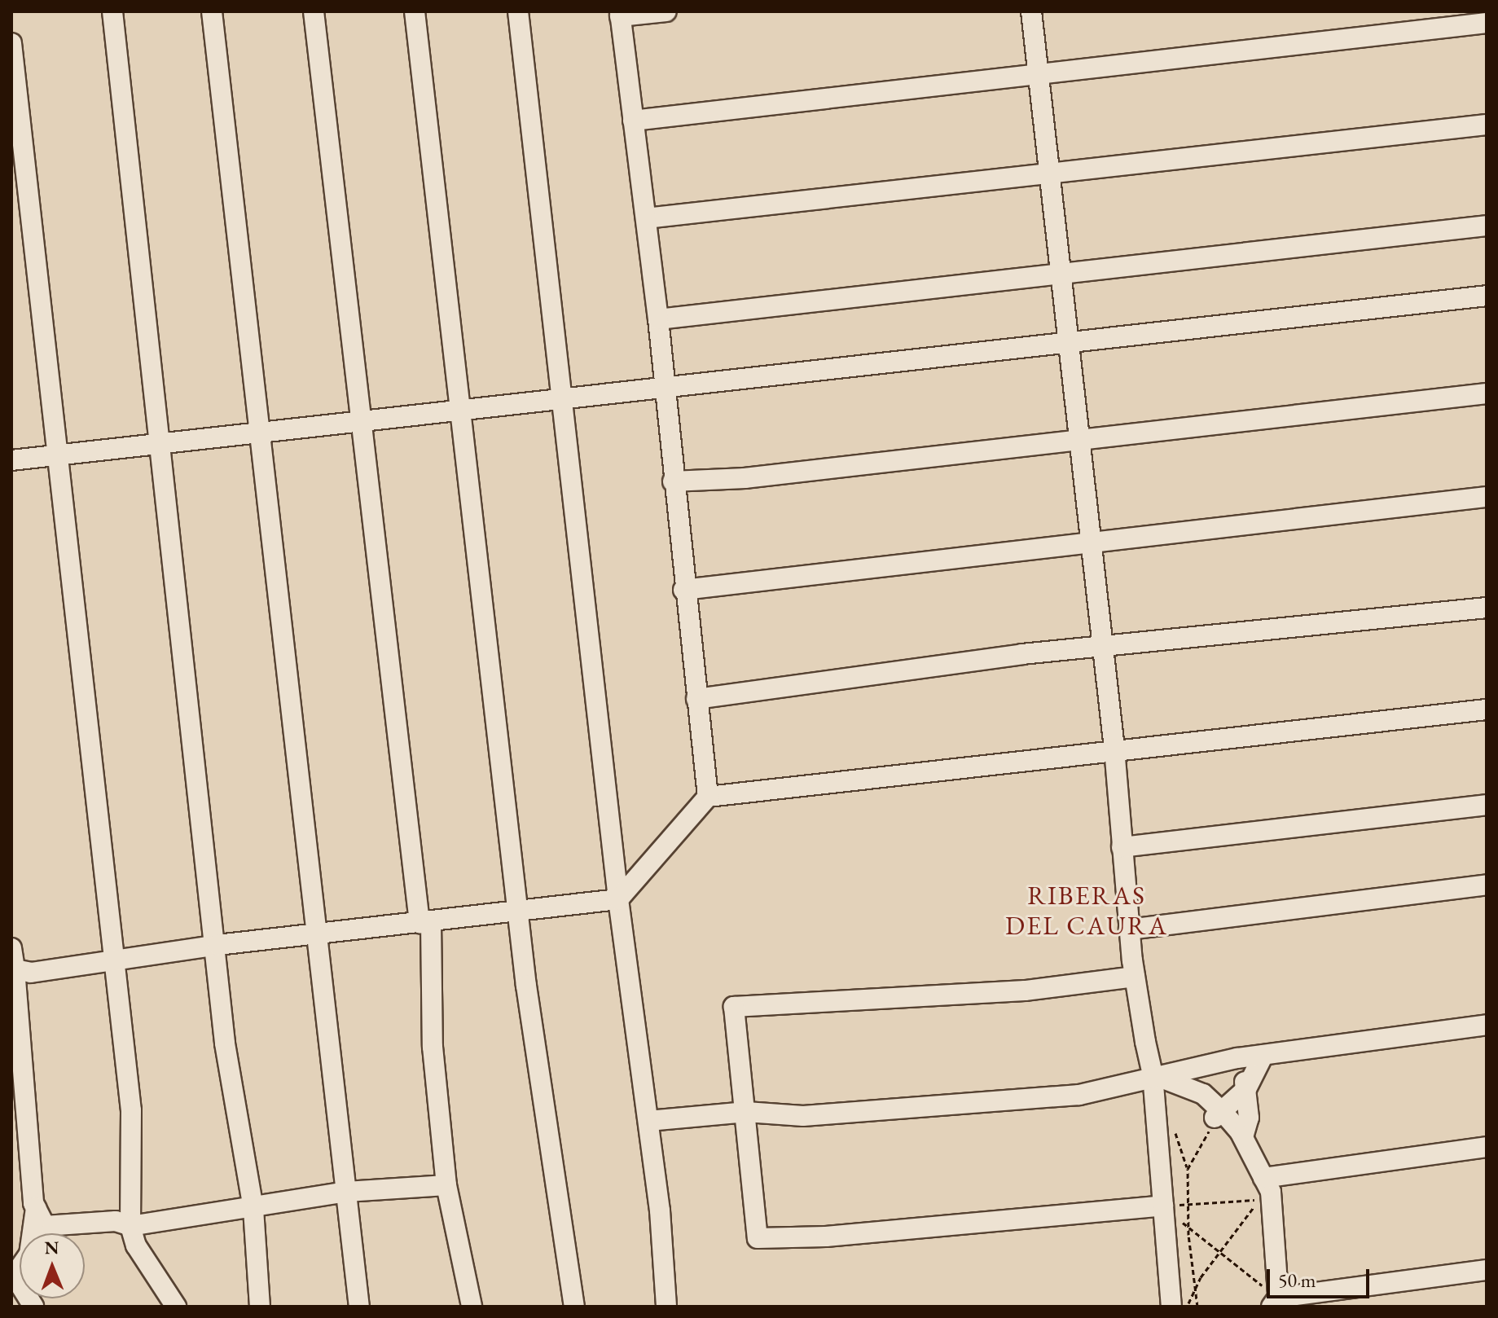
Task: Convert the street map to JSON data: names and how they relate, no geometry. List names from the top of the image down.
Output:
{
  "districts": ["RIBERAS DEL CAURA"],
  "scale_bar": "50 m",
  "north": "top"
}
